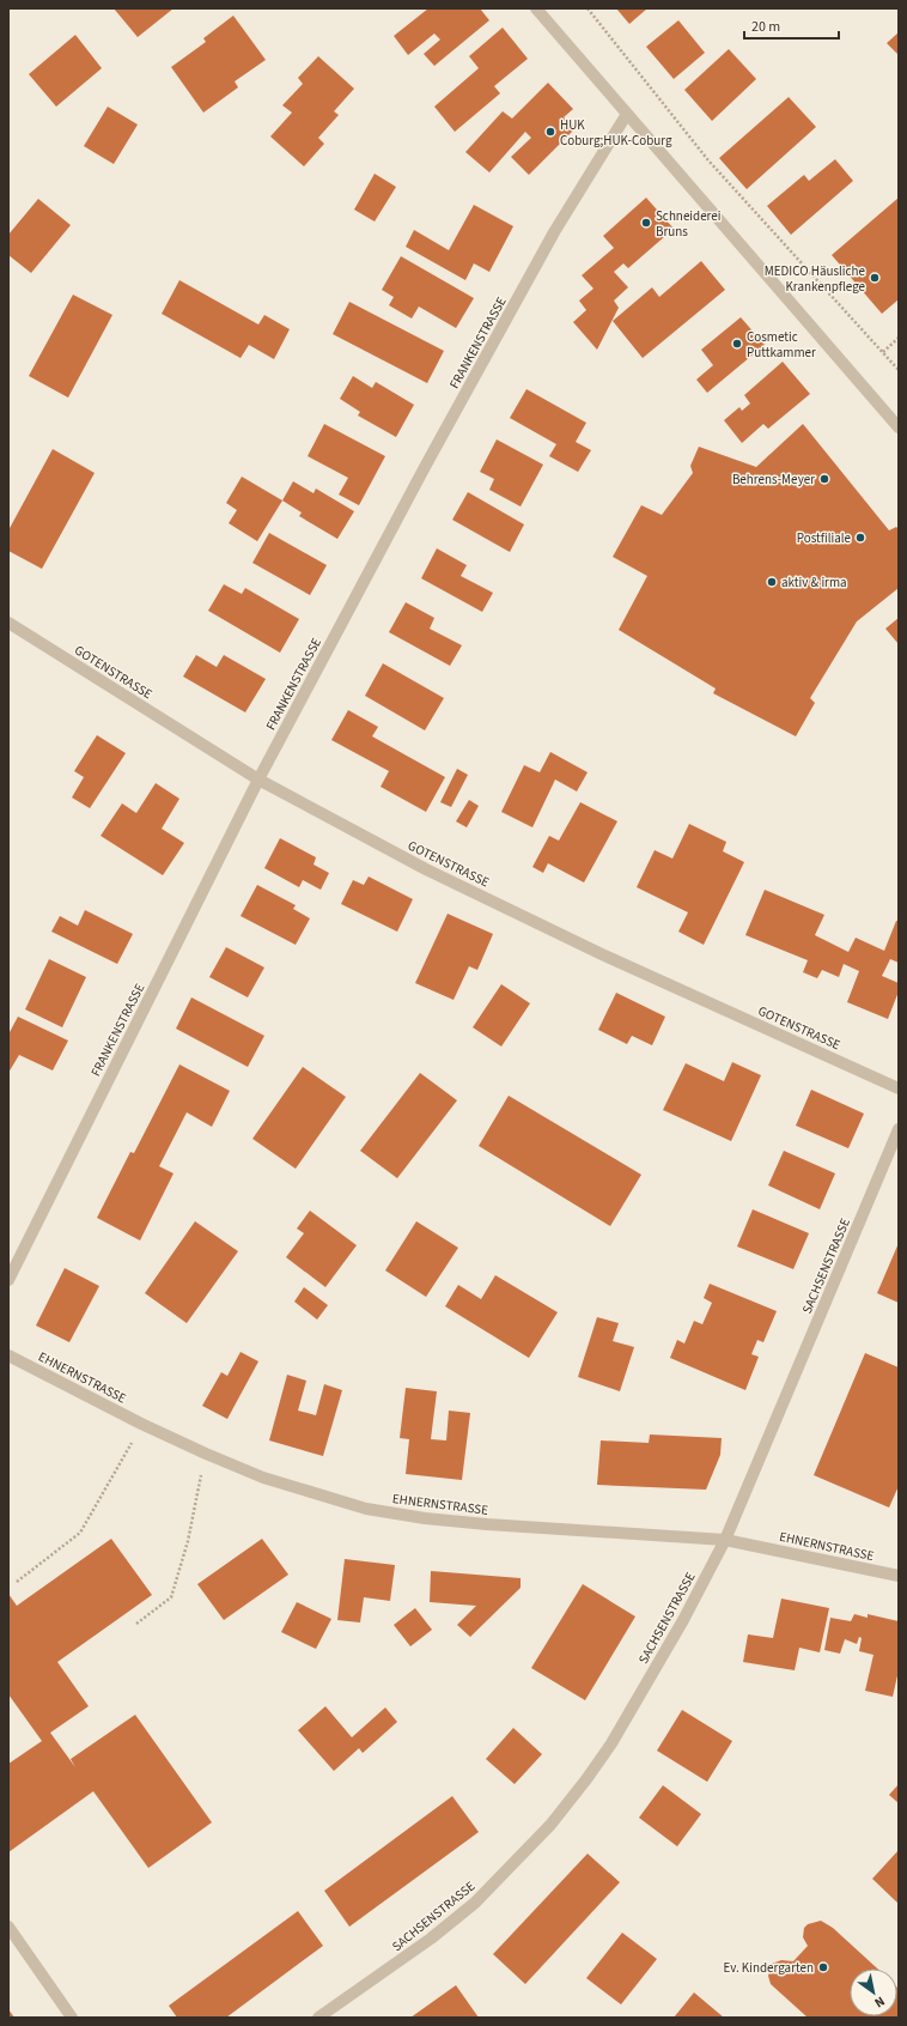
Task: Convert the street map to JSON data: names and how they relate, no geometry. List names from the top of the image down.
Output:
{
  "streets": {
    "street": [
      "FRANKENSTRASSE",
      "GOTENSTRASSE",
      "SACHSENSTRASSE",
      "EHNERNSTRASSE"
    ]
  },
  "crossings": [
    ["FRANKENSTRASSE", "GOTENSTRASSE"],
    ["SACHSENSTRASSE", "EHNERNSTRASSE"]
  ],
  "places": [
    "HUK Coburg;HUK-Coburg",
    "Schneiderei Bruns",
    "MEDICO Häusliche Krankenpflege",
    "Cosmetic Puttkammer",
    "Behrens-Meyer",
    "Postfiliale",
    "aktiv & irma",
    "Ev. Kindergarten"
  ],
  "scale_bar": "20 m",
  "north": "bottom right"
}
